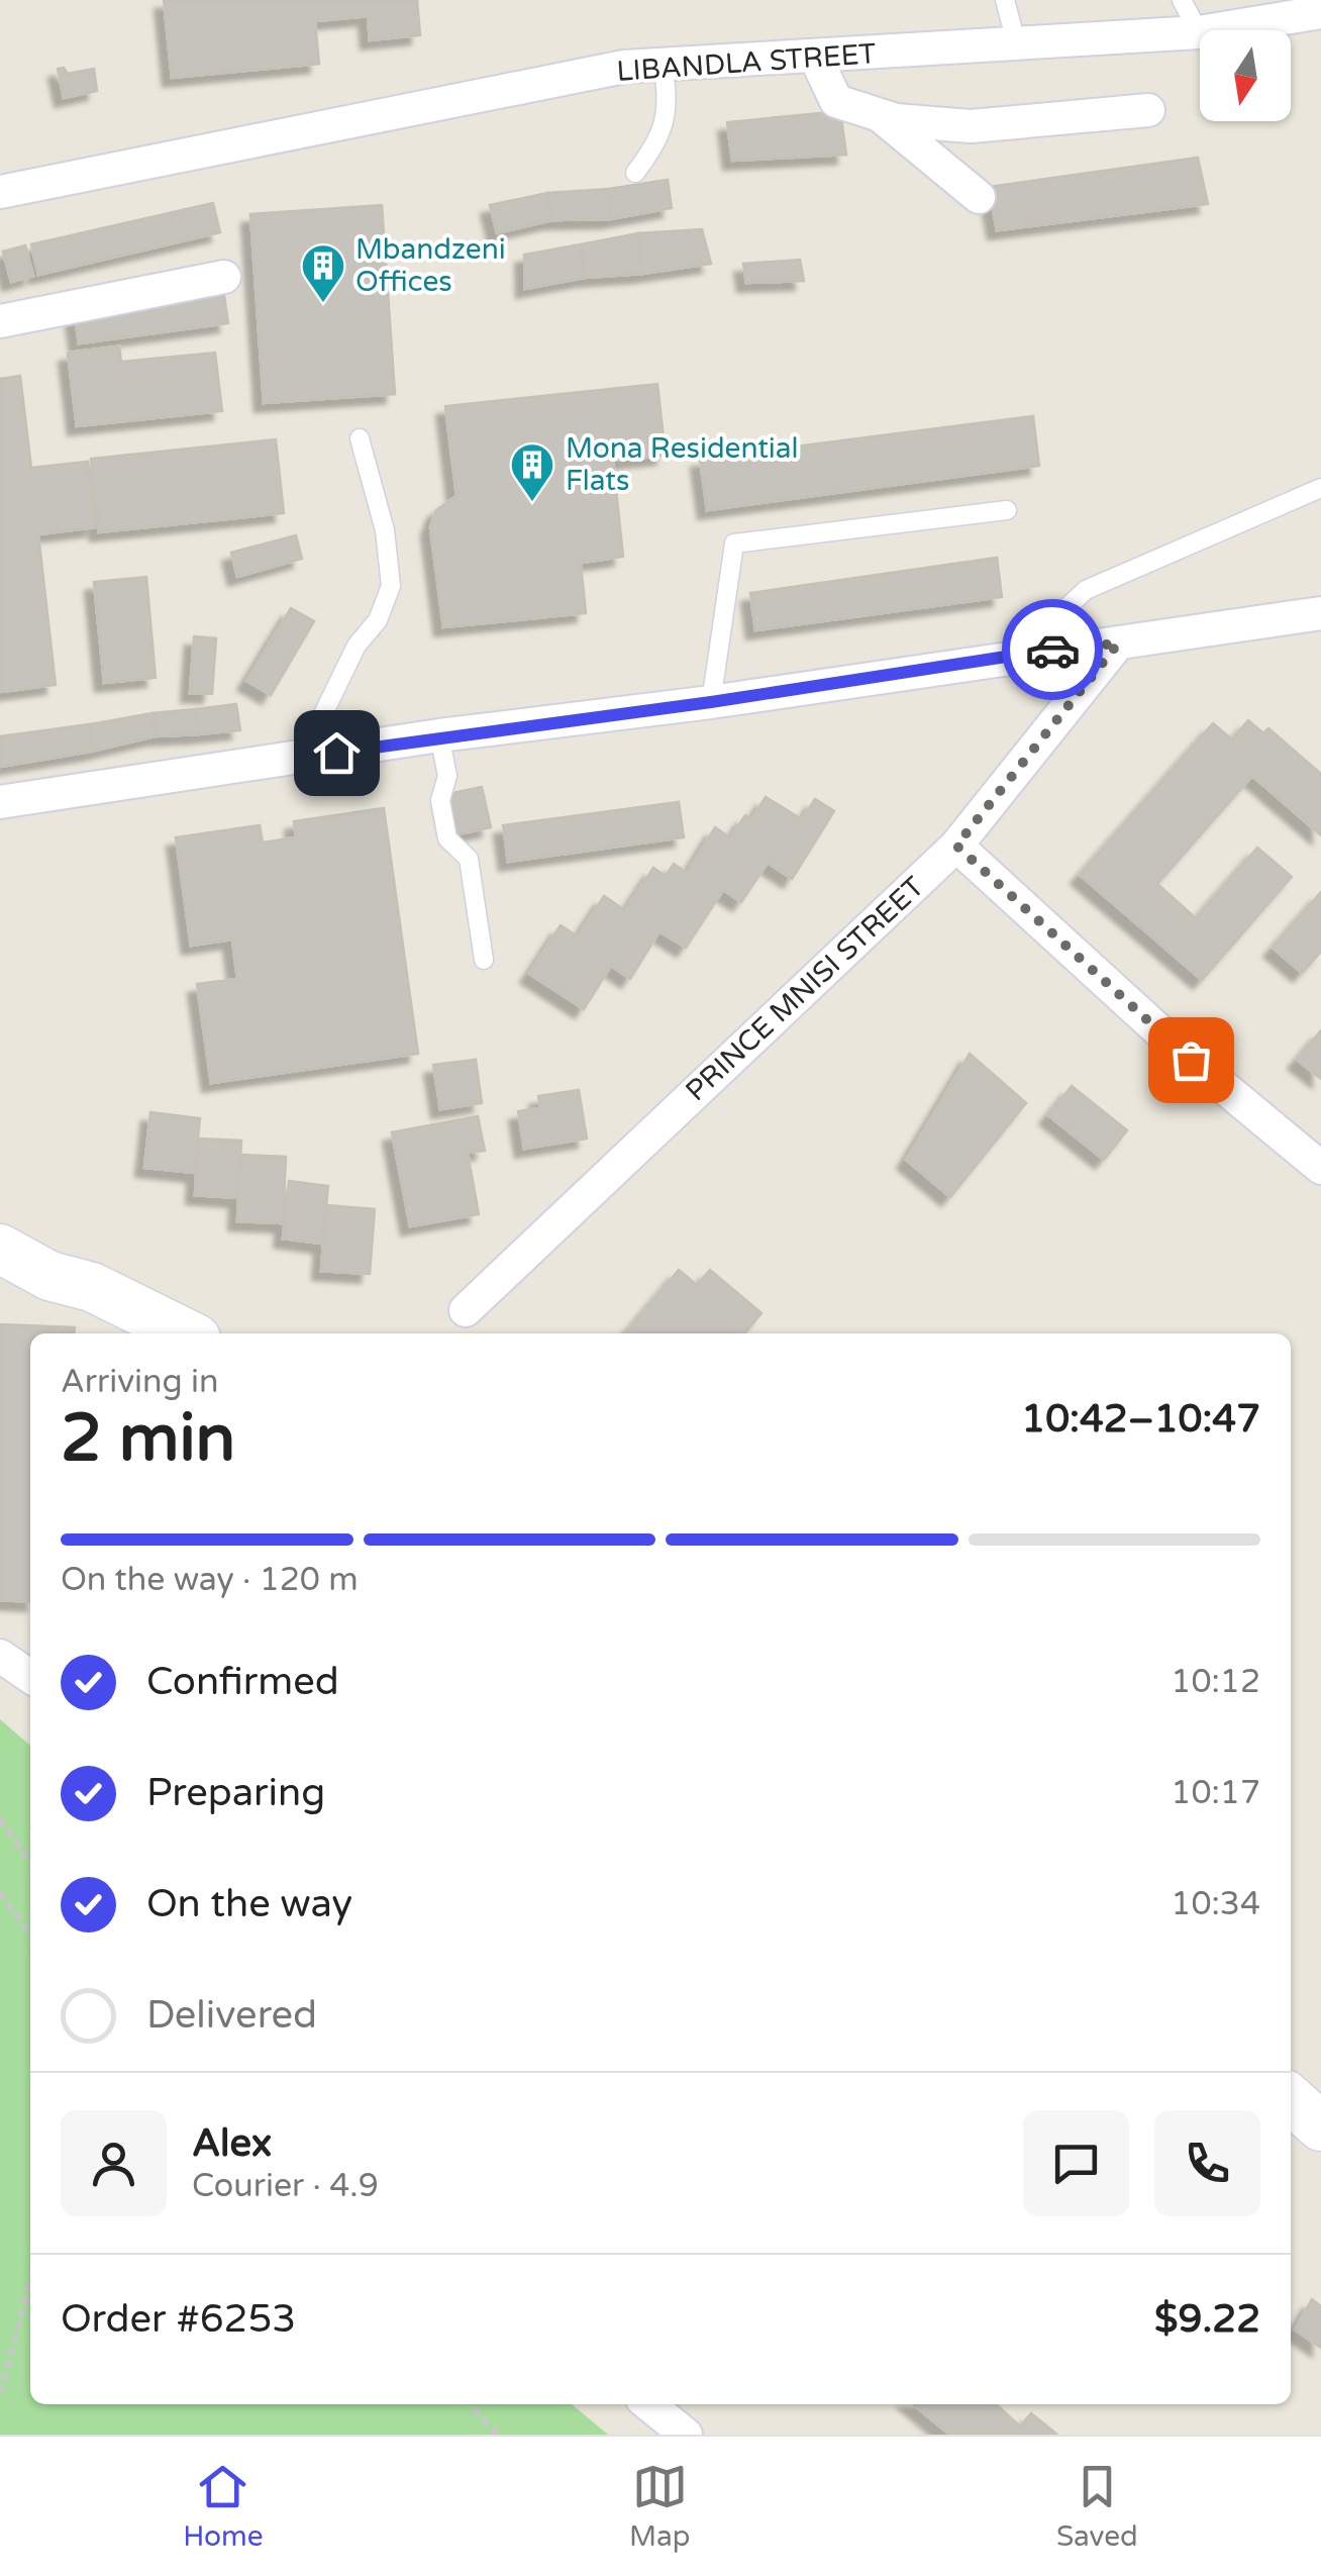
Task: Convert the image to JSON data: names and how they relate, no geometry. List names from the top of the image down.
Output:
{
  "streets": {
    "street": ["LIBANDLA STREET", "PRINCE MNISI STREET"]
  },
  "places": {
    "building": ["Mbandzeni Offices", "Mona Residential Flats"]
  },
  "north": "bottom",
  "page": {
    "heading": ["2 min", "Arriving in", "10:42–10:47"],
    "panel": [
      "Alex",
      "Courier · 4.9",
      "Order #6253",
      "$9.22"
    ],
    "bar": "On the way · 120 m",
    "list": [
      ["Confirmed", "10:12"],
      ["Preparing", "10:17"],
      ["On the way", "10:34"],
      "Delivered"
    ],
    "tabs": ["Home", "Map", "Saved"]
  }
}
